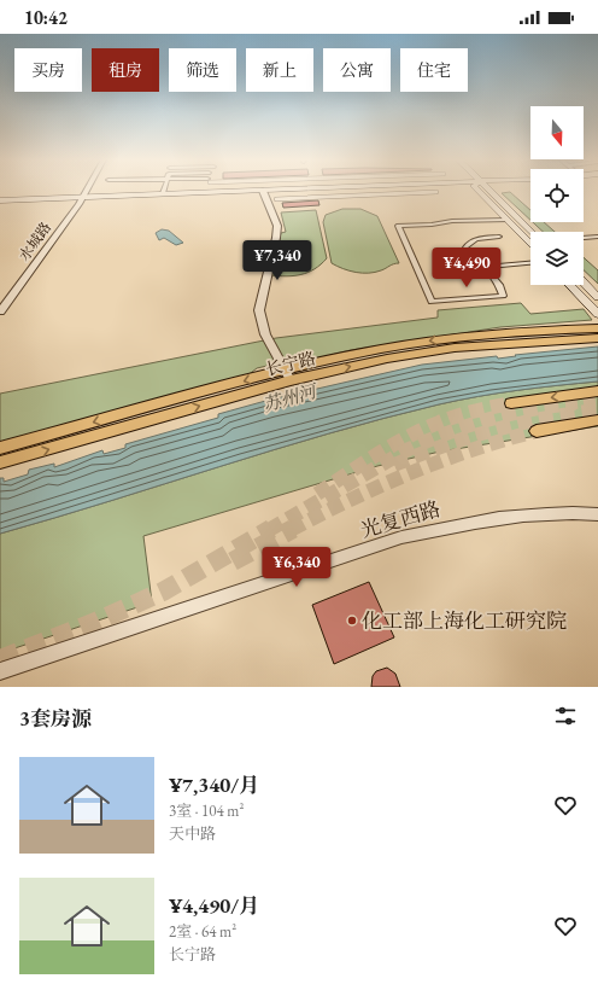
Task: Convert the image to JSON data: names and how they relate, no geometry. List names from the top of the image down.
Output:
{
  "streets": {
    "main road": ["长宁路"],
    "street": ["水城路", "光复西路"]
  },
  "water": ["苏州河"],
  "places": ["化工部上海化工研究院"],
  "north": "bottom",
  "page": {
    "status": "10:42",
    "chip": [
      "买房",
      "租房",
      "筛选",
      "新上",
      "公寓",
      "住宅"
    ],
    "price": ["¥7,340", "¥4,490", "¥6,340"],
    "heading": "3套房源",
    "list": [
      {
        "name": "¥7,340/月",
        "note": "3室 · 104 m² · 天中路"
      },
      {
        "name": "¥4,490/月",
        "note": "2室 · 64 m² · 长宁路"
      }
    ]
  }
}
